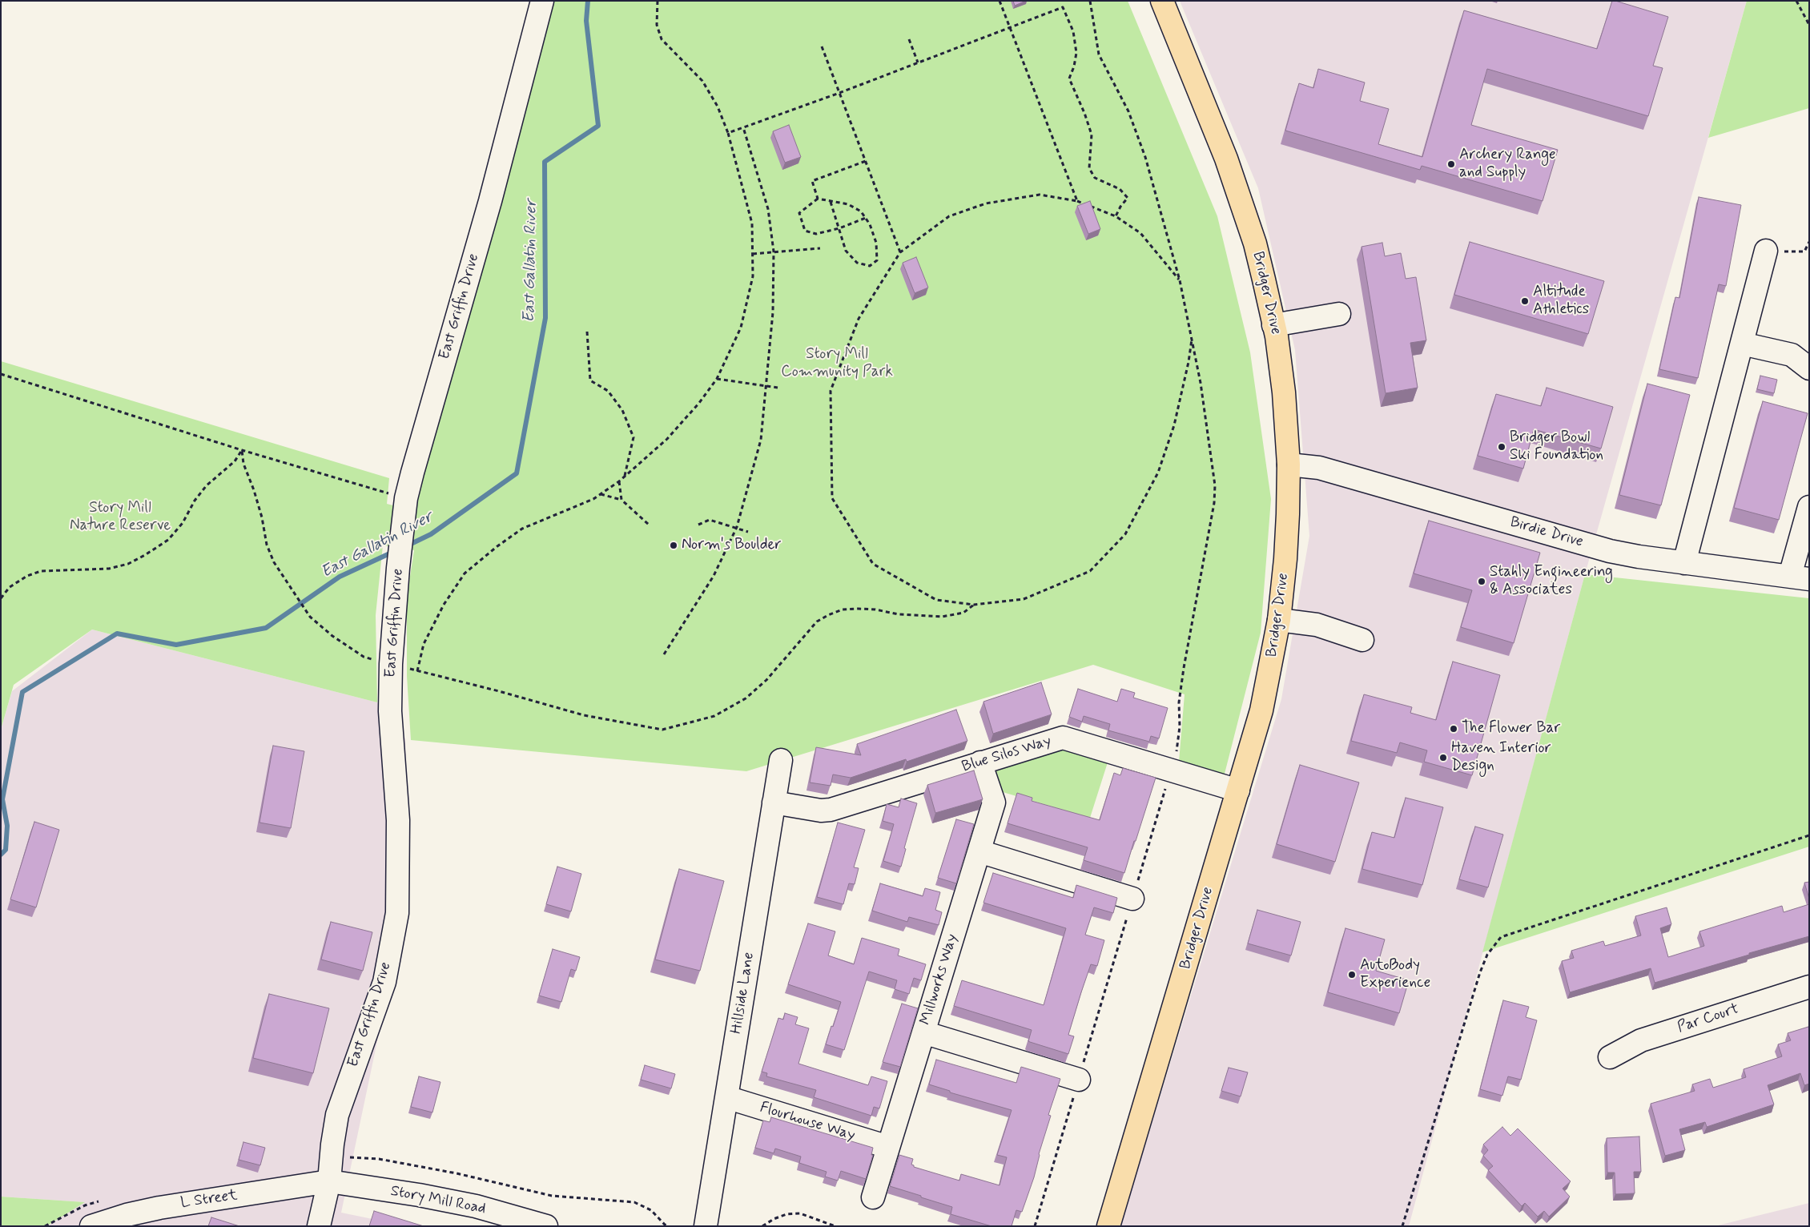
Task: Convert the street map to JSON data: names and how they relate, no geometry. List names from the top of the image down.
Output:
{
  "streets": {
    "main road": ["Bridger Drive"],
    "street": [
      "East Griffin Drive",
      "Birdie Drive",
      "Blue Silos Way",
      "Millworks Way",
      "Hillside Lane",
      "Par Court",
      "Flourhouse Way",
      "L Street",
      "Story Mill Road"
    ]
  },
  "crossings": [
    ["Bridger Drive", "Birdie Drive"],
    ["Bridger Drive", "Blue Silos Way"],
    ["East Griffin Drive", "L Street"],
    ["East Griffin Drive", "Story Mill Road"],
    ["Blue Silos Way", "Millworks Way"],
    ["Blue Silos Way", "Hillside Lane"],
    ["Millworks Way", "Flourhouse Way"],
    ["Hillside Lane", "Flourhouse Way"],
    ["L Street", "Story Mill Road"]
  ],
  "water": ["East Gallatin River"],
  "parks": ["Story Mill Community Park", "Story Mill Nature Reserve"],
  "places": [
    "Archery Range and Supply",
    "Altitude Athletics",
    "Bridger Bowl Ski Foundation",
    "Norm's Boulder",
    "Stahly Engineering & Associates",
    "The Flower Bar",
    "Haven Interior Design",
    "AutoBody Experience"
  ]
}
